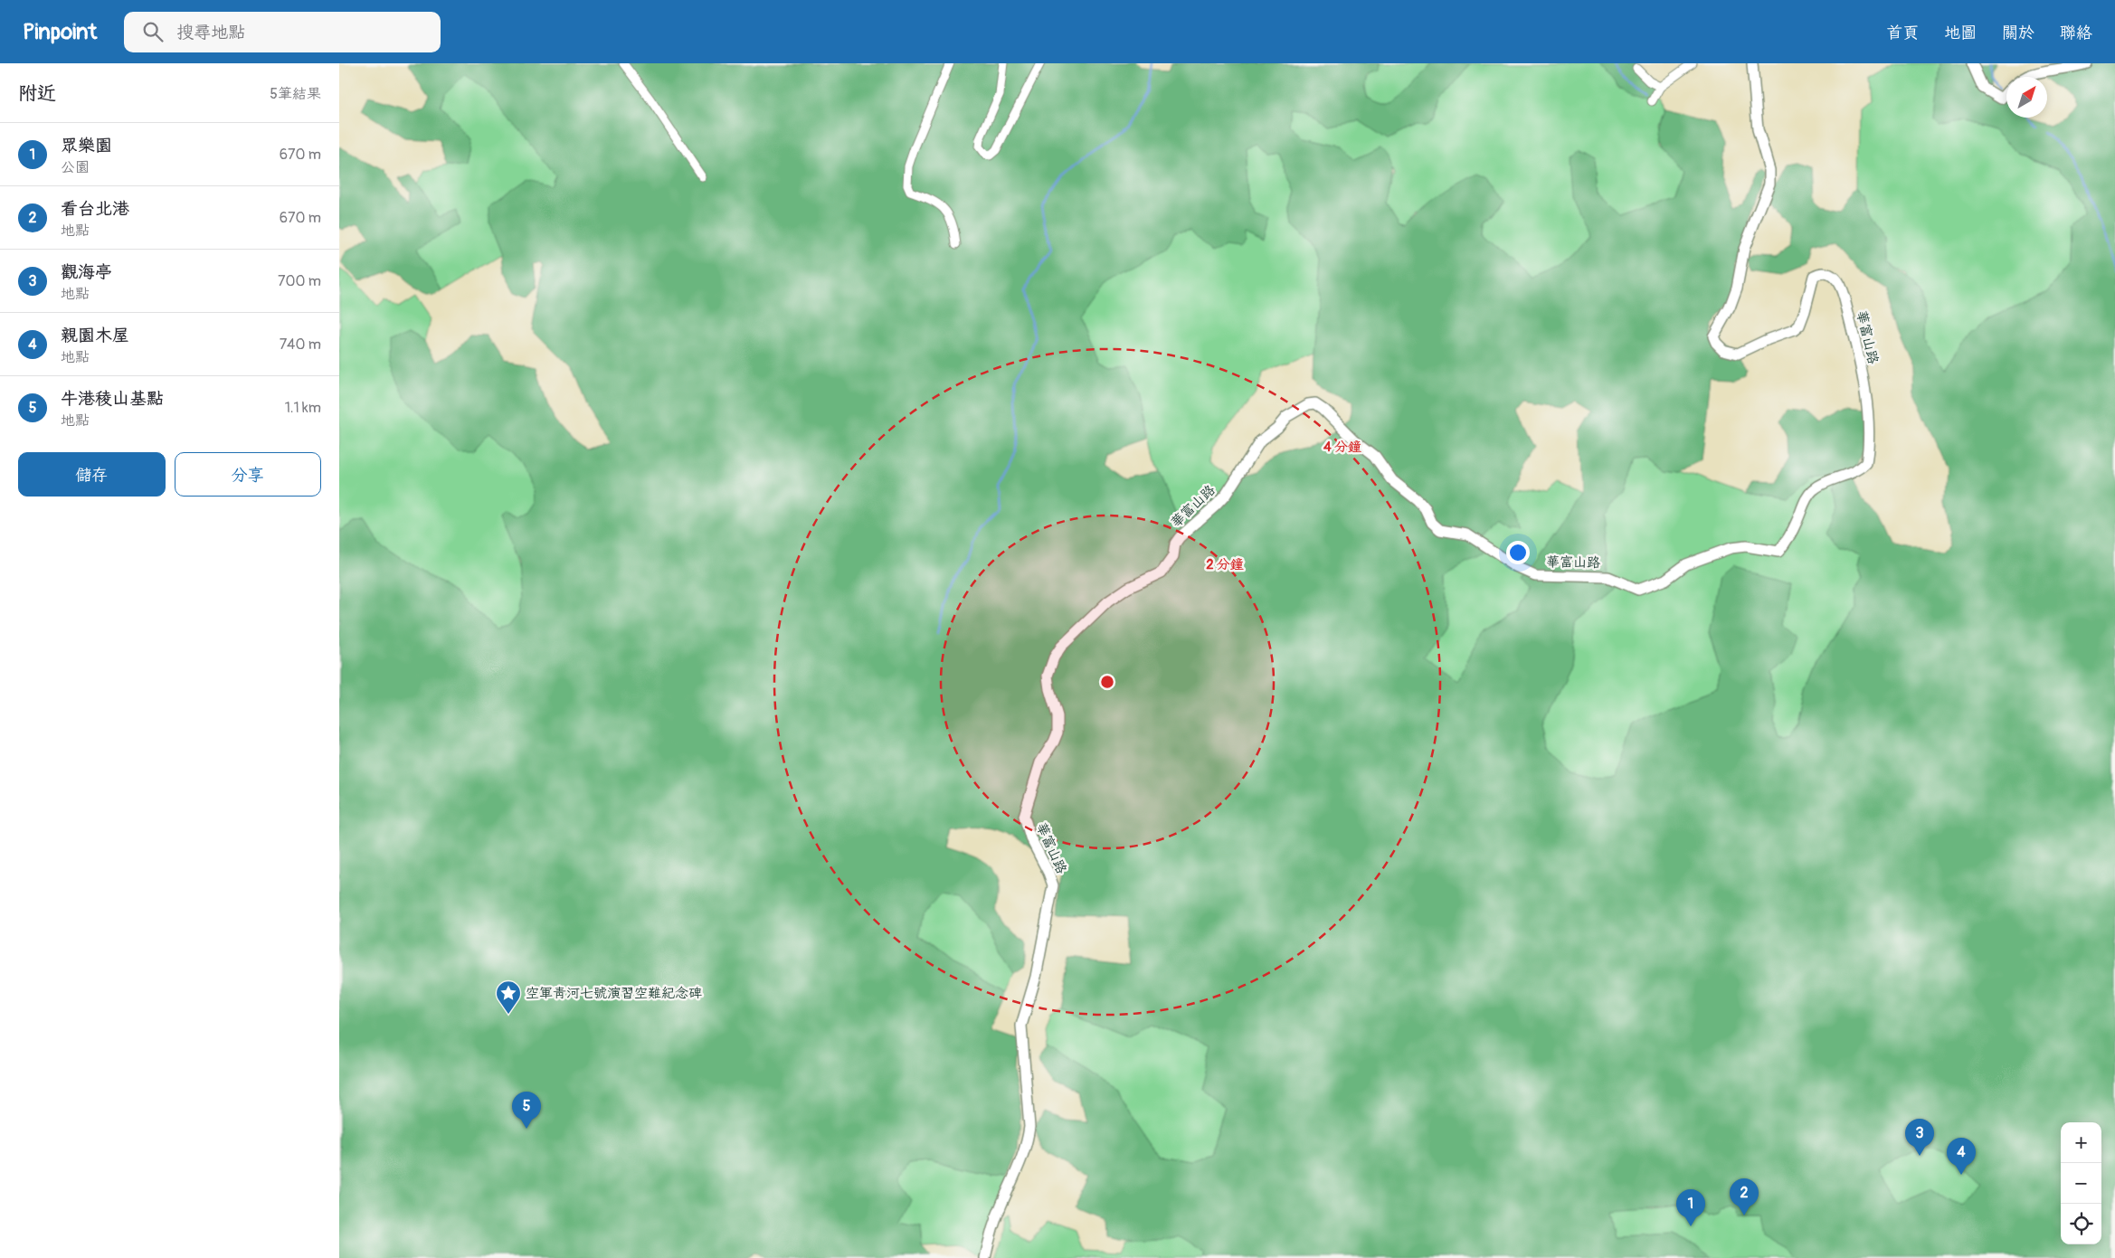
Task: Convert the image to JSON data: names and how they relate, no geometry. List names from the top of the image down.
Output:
{
  "streets": {
    "street": ["華富山路"]
  },
  "places": {
    "place": ["空軍青河七號演習空難紀念碑"]
  },
  "north": "top right",
  "page": {
    "header": "Pinpoint",
    "search": "搜尋地點",
    "nav": [
      "首頁",
      "地圖",
      "關於",
      "聯絡"
    ],
    "heading": ["附近", "5筆結果"],
    "list": [
      {
        "mark": "1",
        "name": "眾樂園",
        "note": "公園",
        "value": "670 m"
      },
      {
        "mark": "2",
        "name": "看台北港",
        "note": "地點",
        "value": "670 m"
      },
      {
        "mark": "3",
        "name": "觀海亭",
        "note": "地點",
        "value": "700 m"
      },
      {
        "mark": "4",
        "name": "親園木屋",
        "note": "地點",
        "value": "740 m"
      },
      {
        "mark": "5",
        "name": "牛港稜山基點",
        "note": "地點",
        "value": "1.1 km"
      }
    ],
    "buttons": ["儲存", "分享"],
    "pins": [
      "5",
      "3",
      "4",
      "2",
      "1"
    ],
    "map_buttons": ["+", "−"]
  },
  "rings": ["4 分鐘", "2 分鐘"]
}
